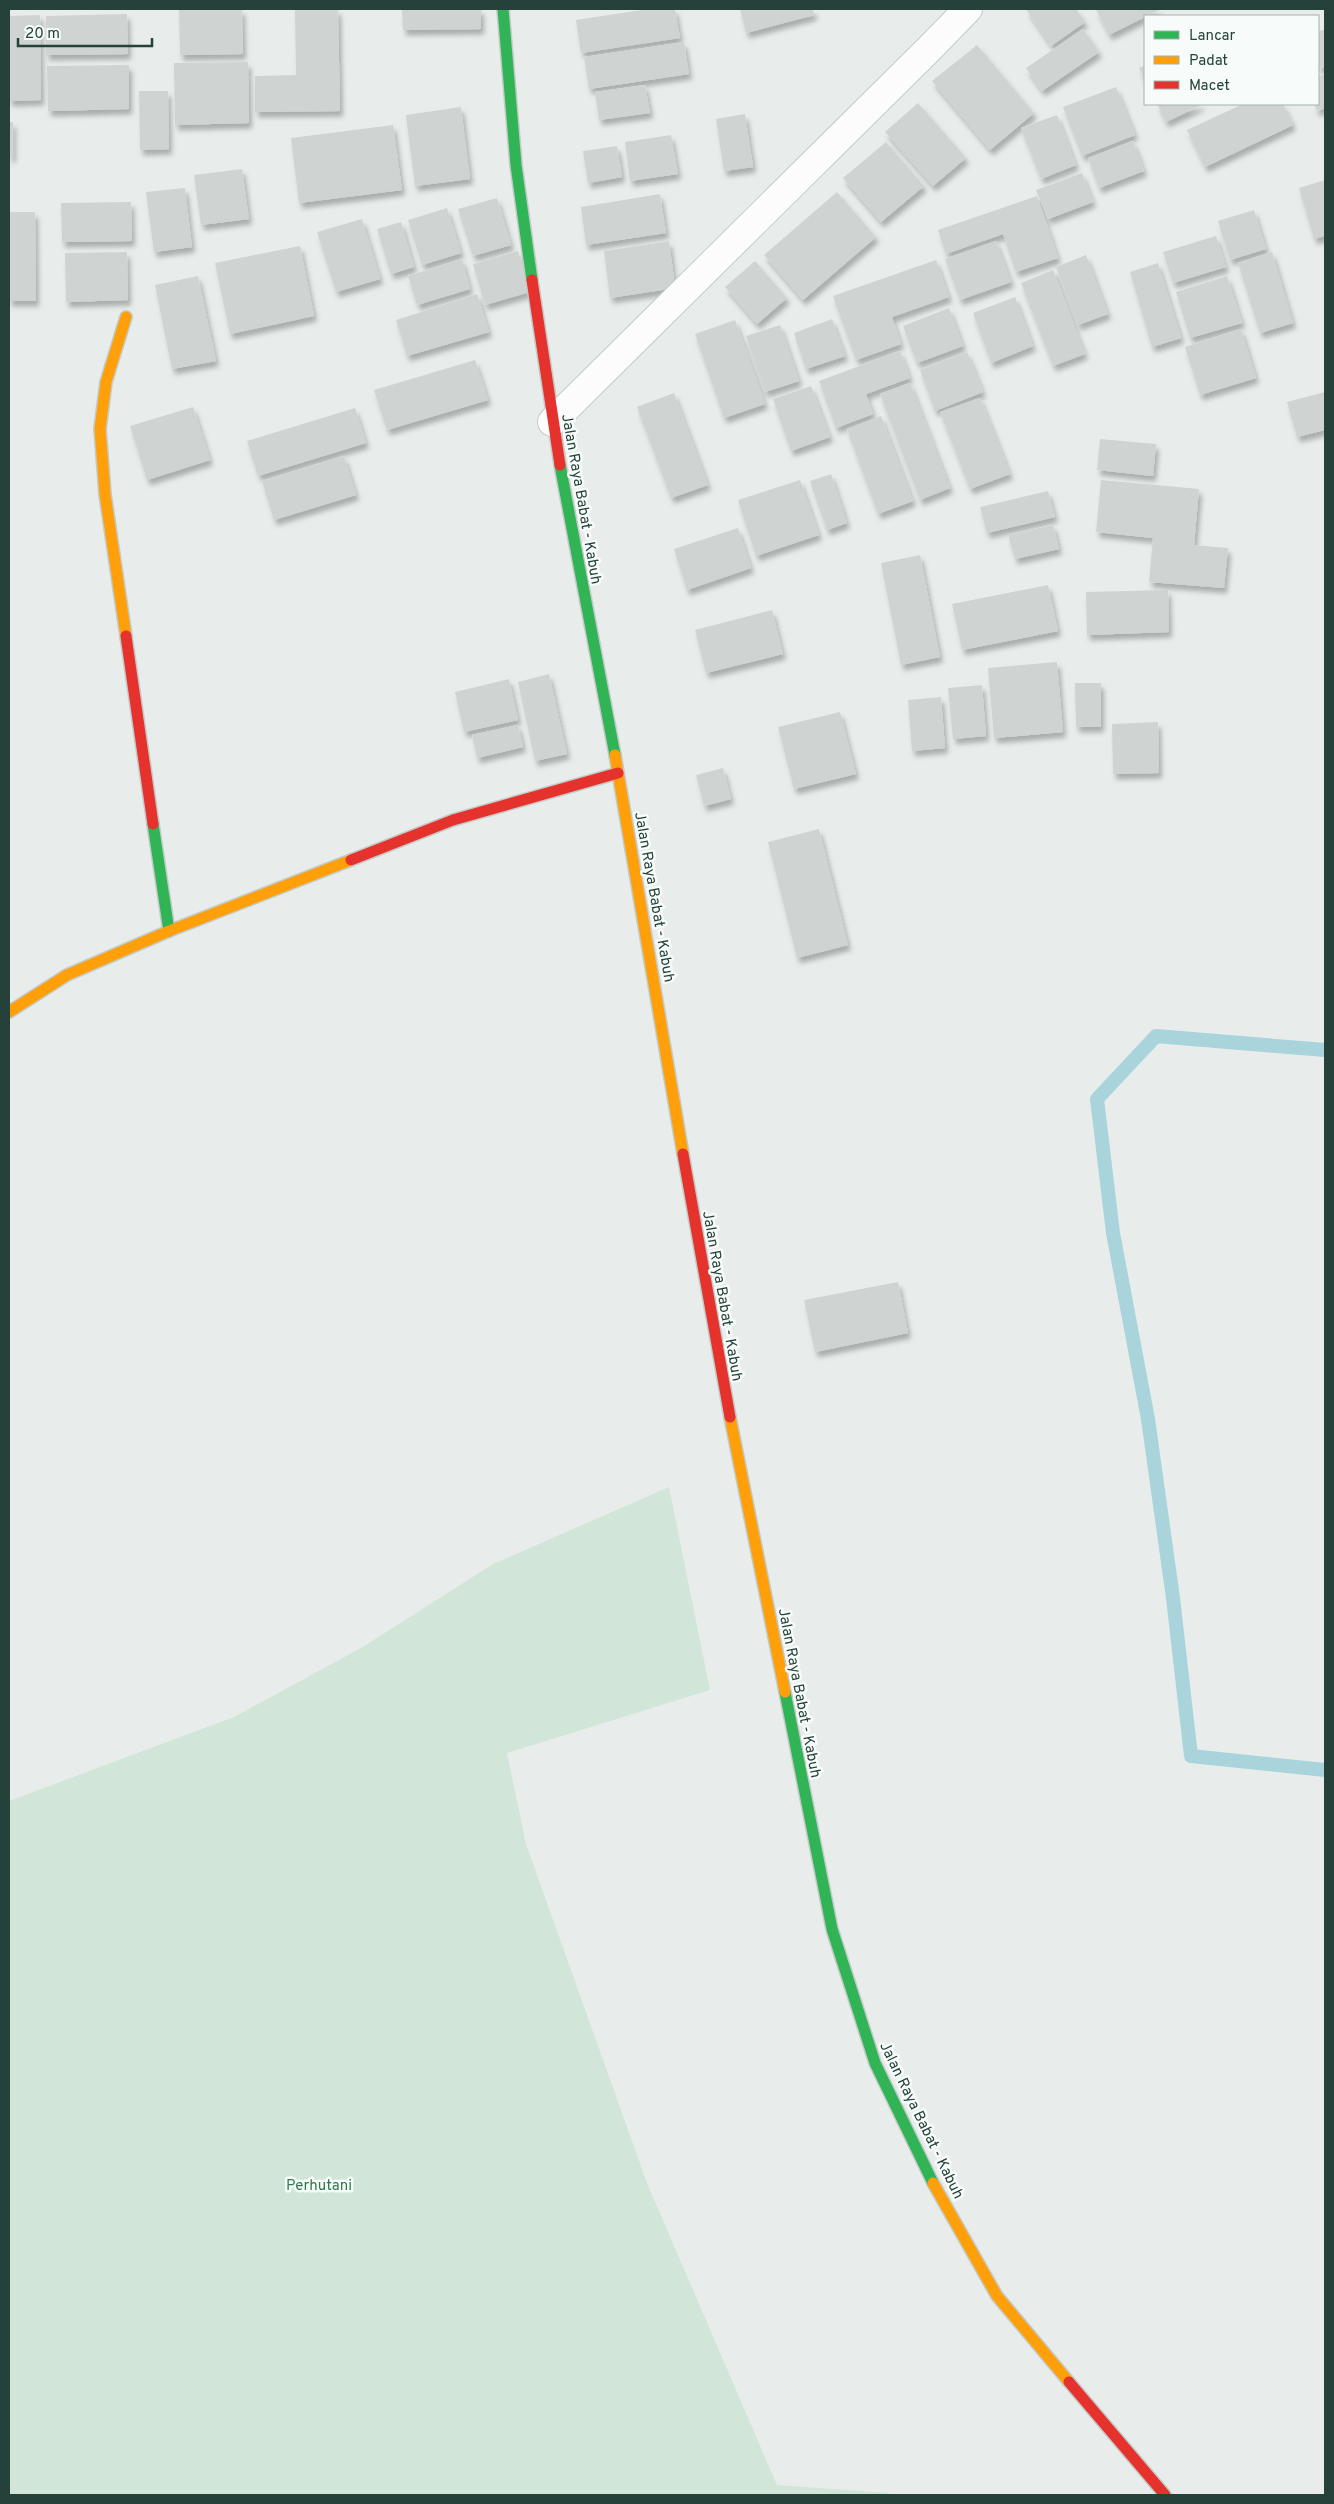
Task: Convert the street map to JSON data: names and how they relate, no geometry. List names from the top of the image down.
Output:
{
  "streets": {
    "main road": ["Jalan Raya Babat - Kabuh"]
  },
  "parks": ["Perhutani"],
  "legend": ["Lancar", "Padat", "Macet"],
  "scale_bar": "20 m"
}
